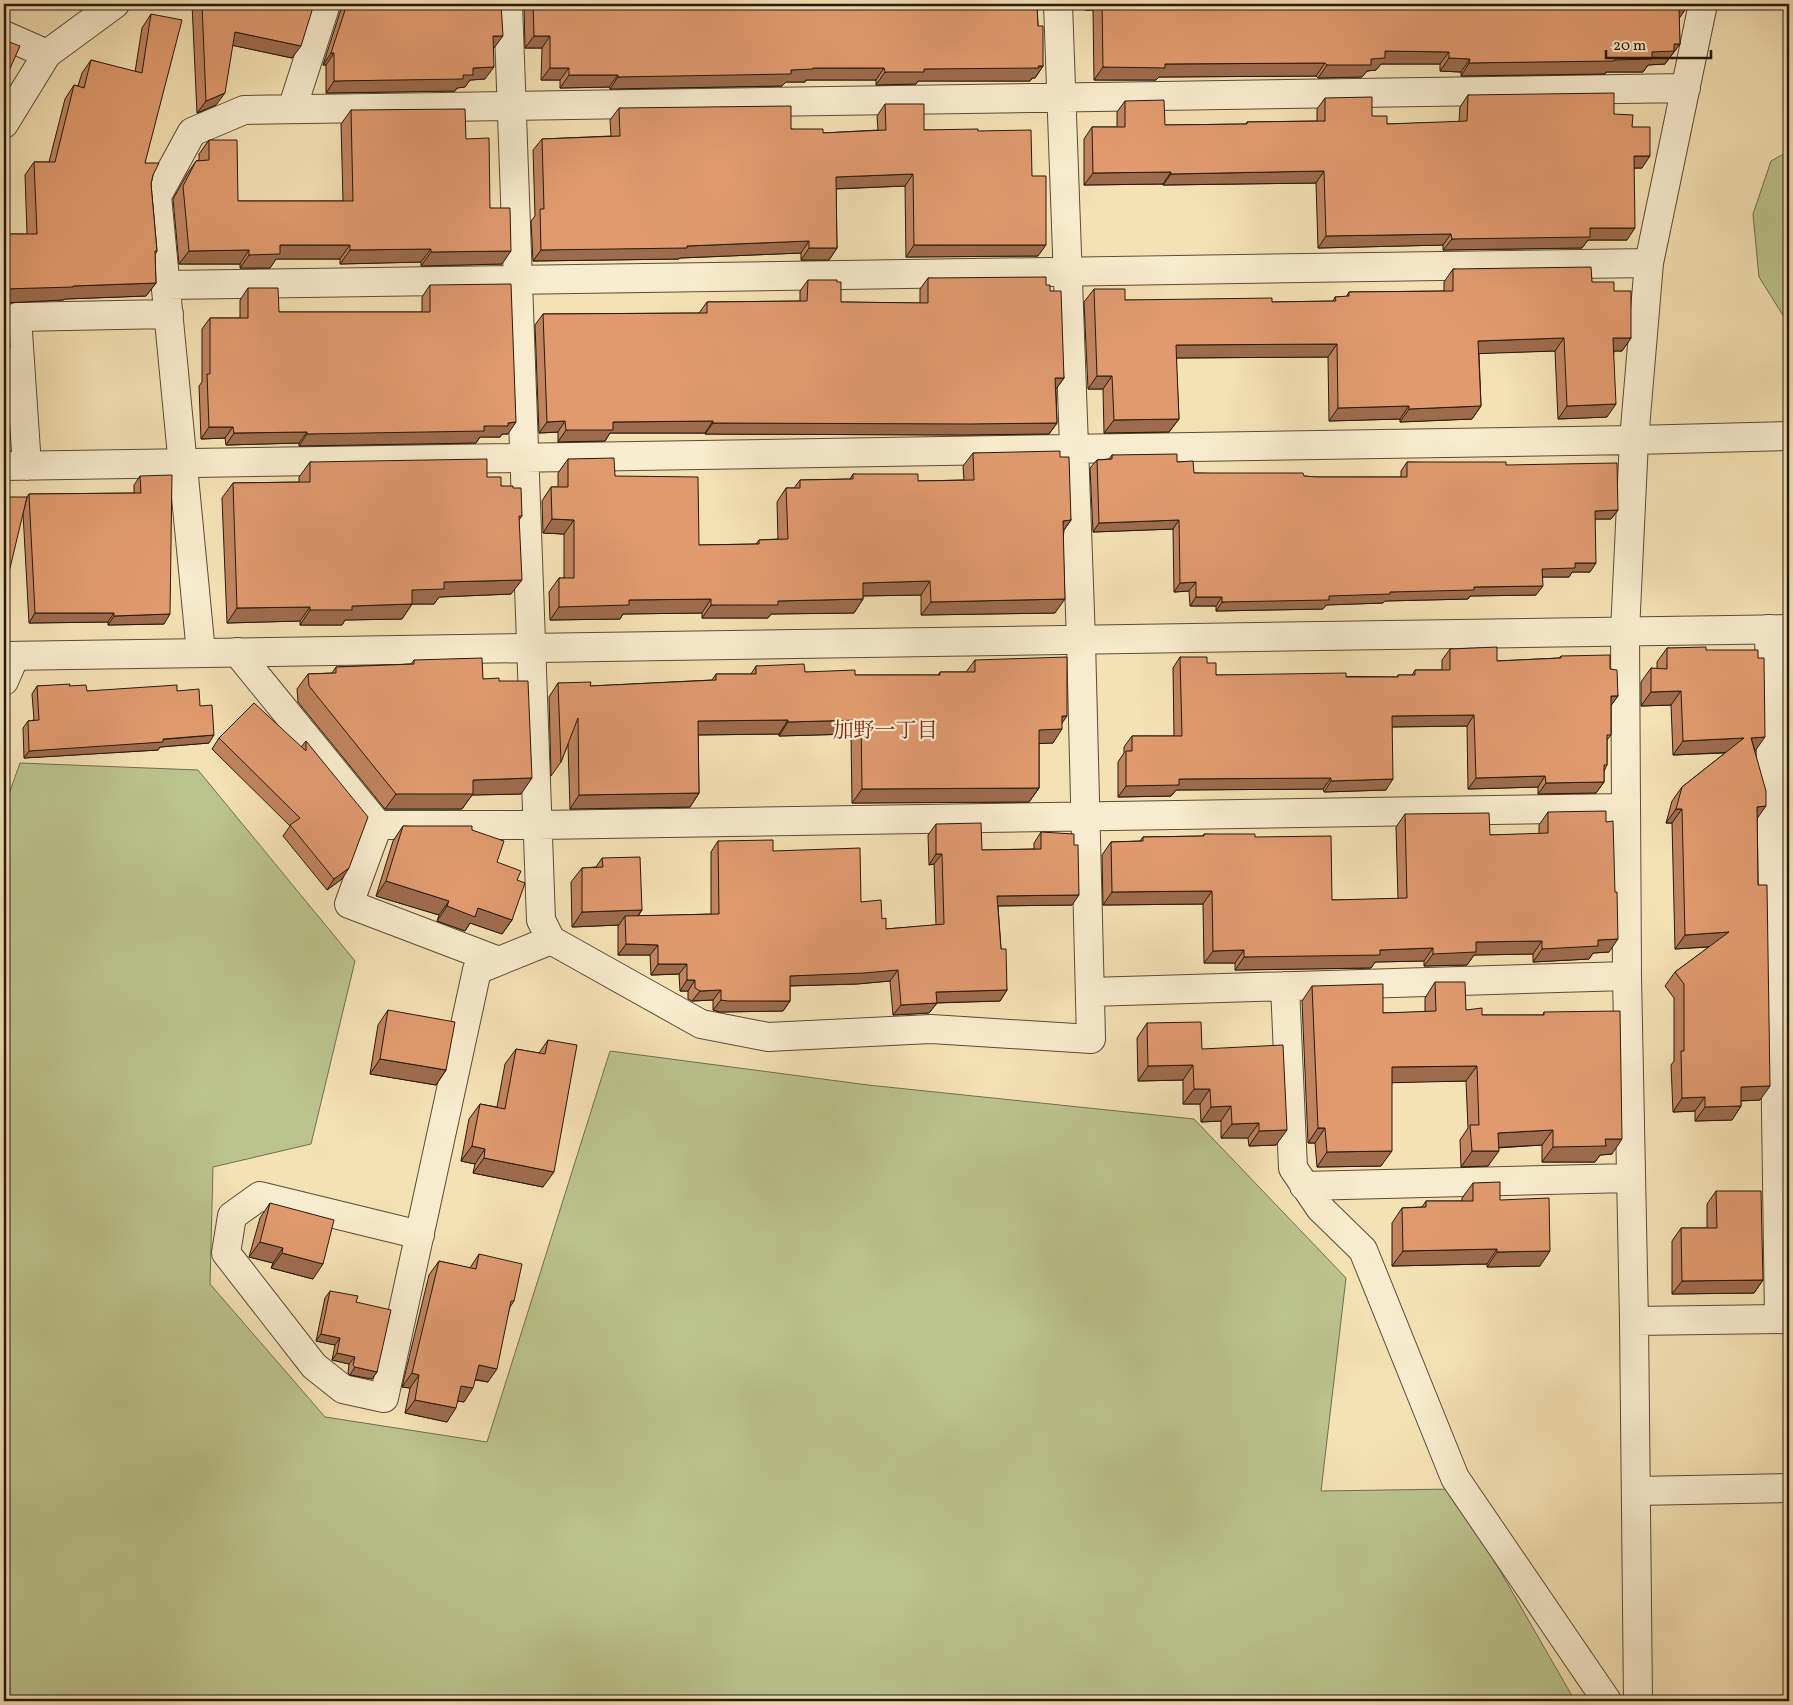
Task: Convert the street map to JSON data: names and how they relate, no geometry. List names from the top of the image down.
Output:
{
  "districts": ["加野一丁目"],
  "scale_bar": "20 m"
}
